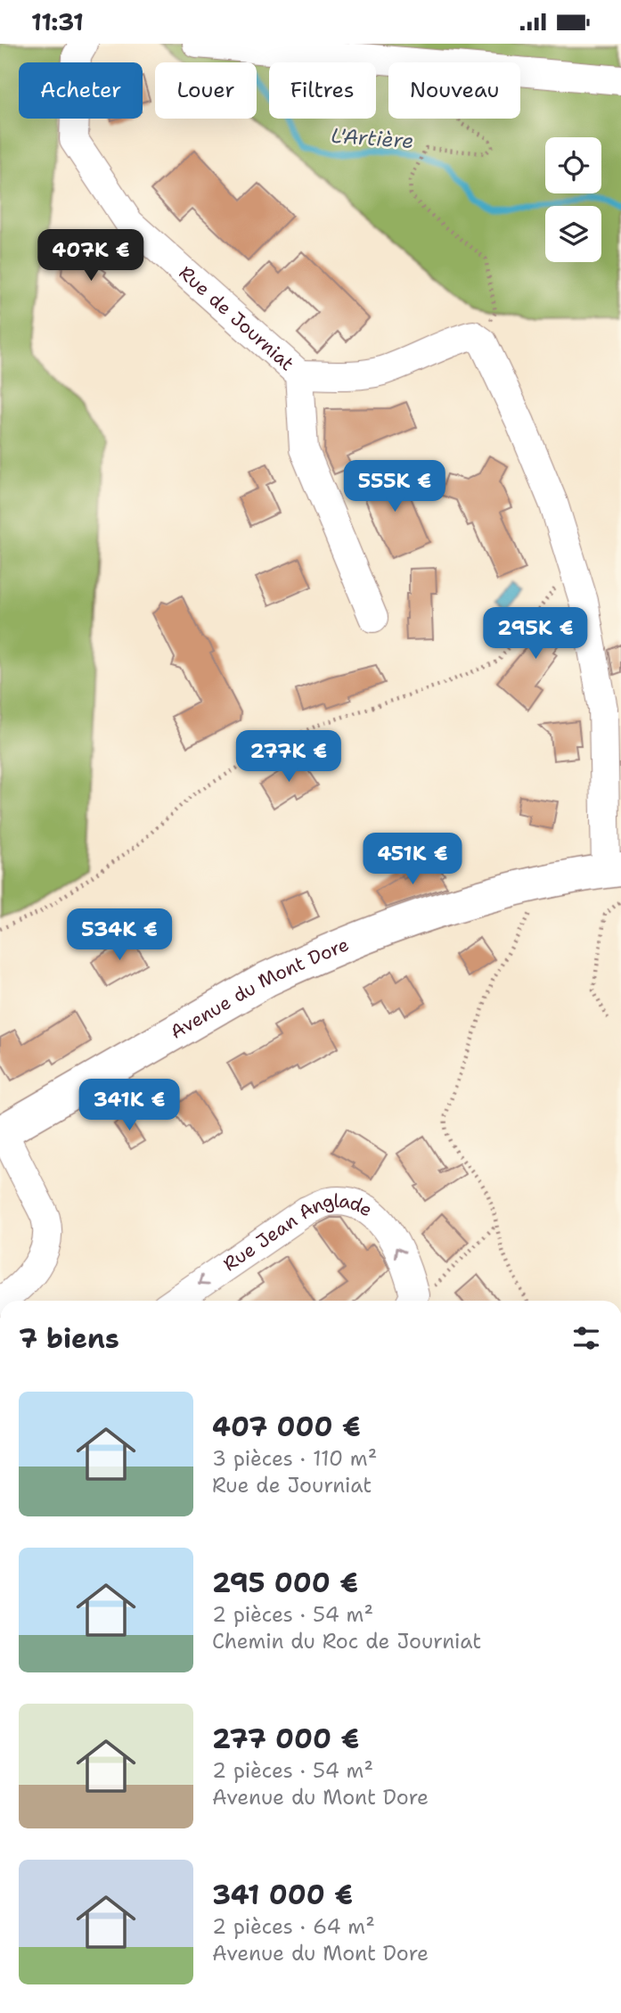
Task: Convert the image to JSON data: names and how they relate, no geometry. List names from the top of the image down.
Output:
{
  "streets": {
    "main road": ["Avenue du Mont Dore"],
    "street": ["Rue de Journiat", "Rue Jean Anglade"]
  },
  "water": ["L'Artière"],
  "page": {
    "status": "11:31",
    "chip": [
      "Acheter",
      "Louer",
      "Filtres",
      "Nouveau"
    ],
    "price": [
      "407K €",
      "555K €",
      "295K €",
      "277K €",
      "451K €",
      "534K €",
      "341K €"
    ],
    "heading": "7 biens",
    "list": [
      {
        "name": "407 000 €",
        "note": "3 pièces · 110 m² · Rue de Journiat"
      },
      {
        "name": "295 000 €",
        "note": "2 pièces · 54 m² · Chemin du Roc de Journiat"
      },
      {
        "name": "277 000 €",
        "note": "2 pièces · 54 m² · Avenue du Mont Dore"
      },
      {
        "name": "341 000 €",
        "note": "2 pièces · 64 m² · Avenue du Mont Dore"
      }
    ]
  }
}
